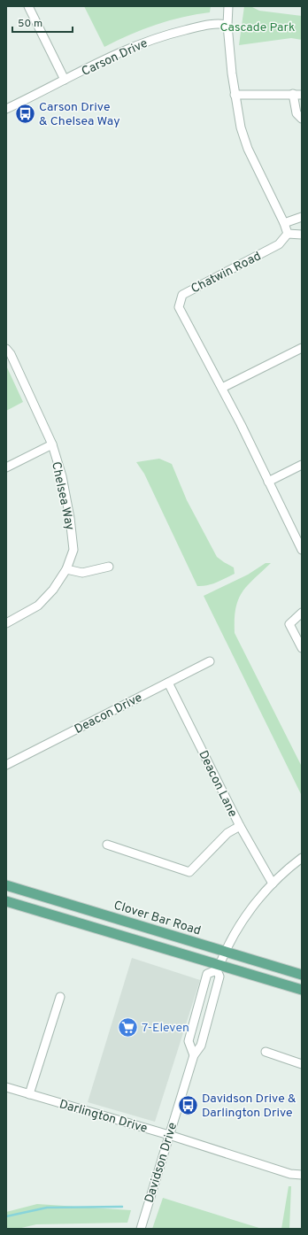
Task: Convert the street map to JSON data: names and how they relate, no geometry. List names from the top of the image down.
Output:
{
  "streets": {
    "main road": ["Clover Bar Road"],
    "street": [
      "Carson Drive",
      "Chatwin Road",
      "Chelsea Way",
      "Deacon Drive",
      "Deacon Lane",
      "Darlington Drive",
      "Davidson Drive"
    ]
  },
  "crossings": [
    ["Deacon Drive", "Deacon Lane"],
    ["Darlington Drive", "Davidson Drive"]
  ],
  "parks": ["Cascade Park"],
  "places": {
    "bus stop": ["Carson Drive & Chelsea Way", "Davidson Drive & Darlington Drive"],
    "supermarket": ["7-Eleven"]
  },
  "scale_bar": "50 m"
}
